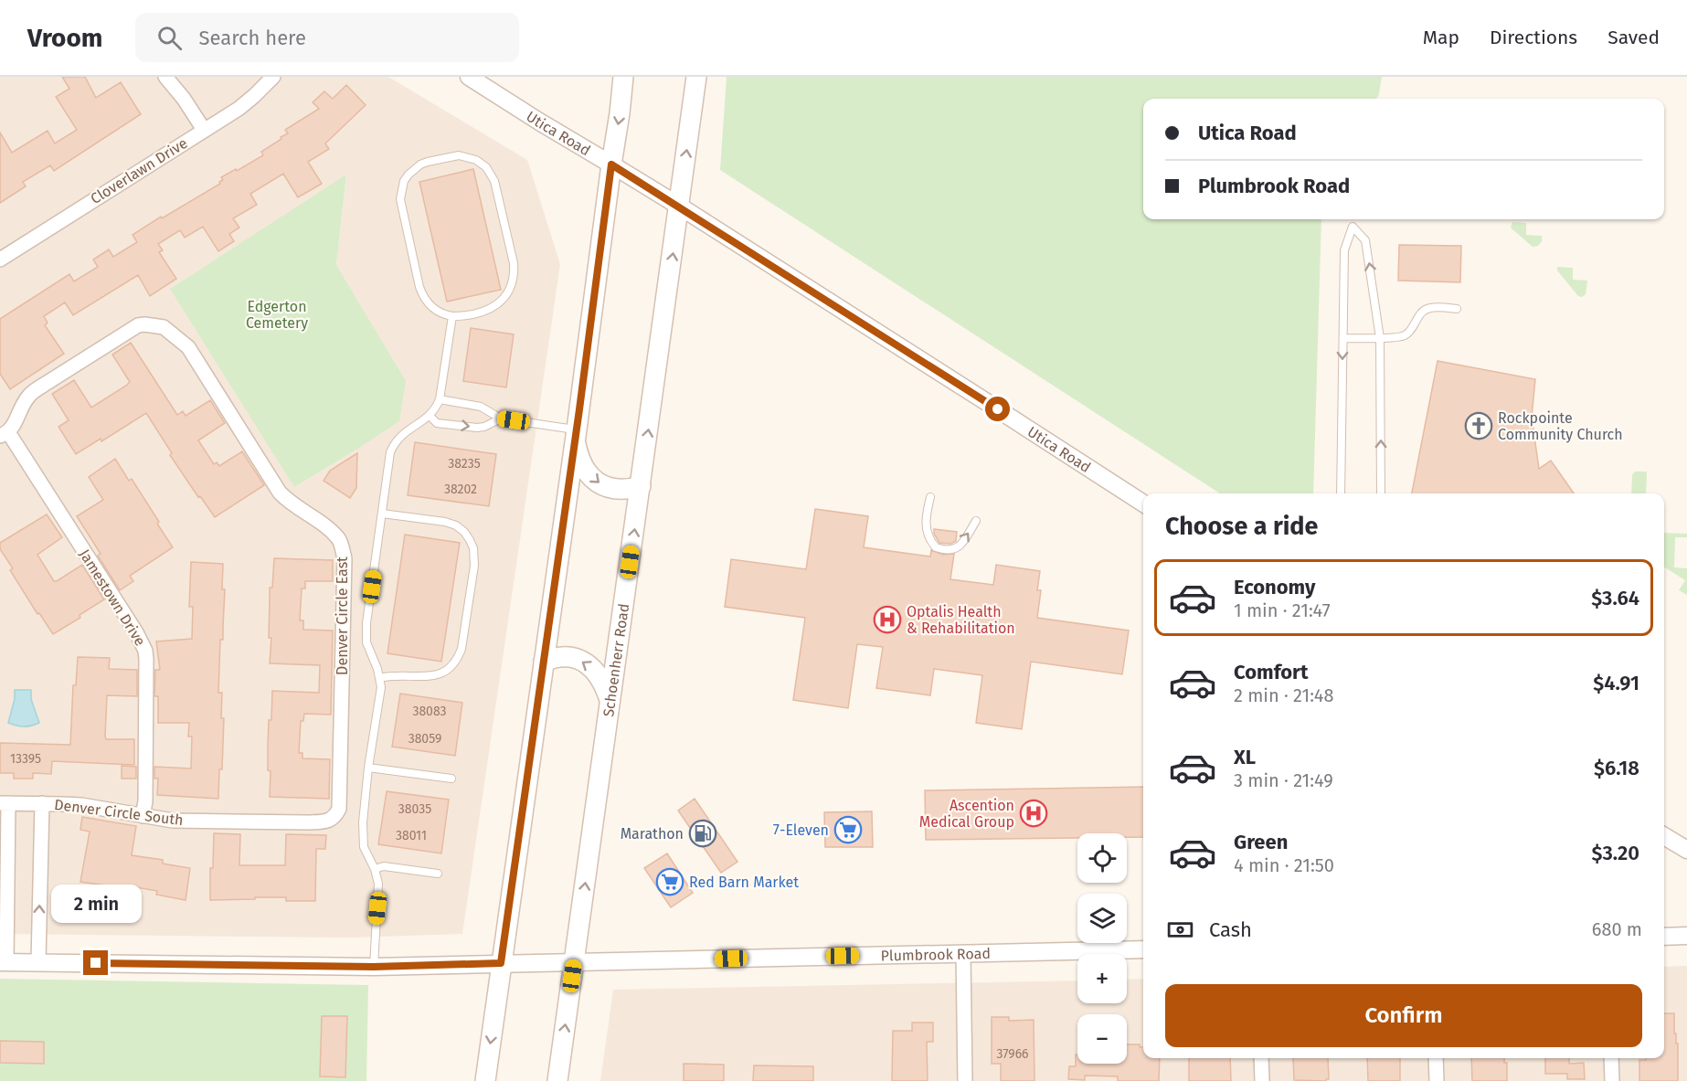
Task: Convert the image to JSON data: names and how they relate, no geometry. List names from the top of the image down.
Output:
{
  "streets": {
    "main road": ["Schoenherr Road"],
    "street": [
      "Utica Road",
      "Cloverlawn Drive",
      "Jamestown Drive",
      "Denver Circle East",
      "Denver Circle South",
      "Plumbrook Road"
    ]
  },
  "crossings": [
    ["Utica Road", "Schoenherr Road"],
    ["Jamestown Drive", "Denver Circle East"],
    ["Jamestown Drive", "Denver Circle South"],
    ["Denver Circle East", "Denver Circle South"],
    ["Schoenherr Road", "Plumbrook Road"]
  ],
  "parks": ["Edgerton Cemetery"],
  "places": {
    "church": ["Rockpointe Community Church"],
    "hospital": ["Optalis Health & Rehabilitation", "Ascention Medical Group"],
    "supermarket": ["7-Eleven", "Red Barn Market"],
    "fuel station": ["Marathon"]
  },
  "house_numbers": [
    "38235",
    "38202",
    "38083",
    "38059",
    "13395",
    "38035",
    "38011",
    "37966"
  ],
  "page": {
    "header": "Vroom",
    "search": "Search here",
    "nav": ["Map", "Directions", "Saved"],
    "banner": ["Utica Road", "Plumbrook Road"],
    "heading": "Choose a ride",
    "list": [
      {
        "name": "Economy",
        "note": "1 min · 21:47",
        "value": "$3.64"
      },
      {
        "name": "Comfort",
        "note": "2 min · 21:48",
        "value": "$4.91"
      },
      {
        "name": "XL",
        "note": "3 min · 21:49",
        "value": "$6.18"
      },
      {
        "name": "Green",
        "note": "4 min · 21:50",
        "value": "$3.20"
      }
    ],
    "map_buttons": ["+", "−"],
    "bubble": "2 min",
    "pay": ["Cash", "680 m"],
    "buttons": "Confirm"
  }
}
